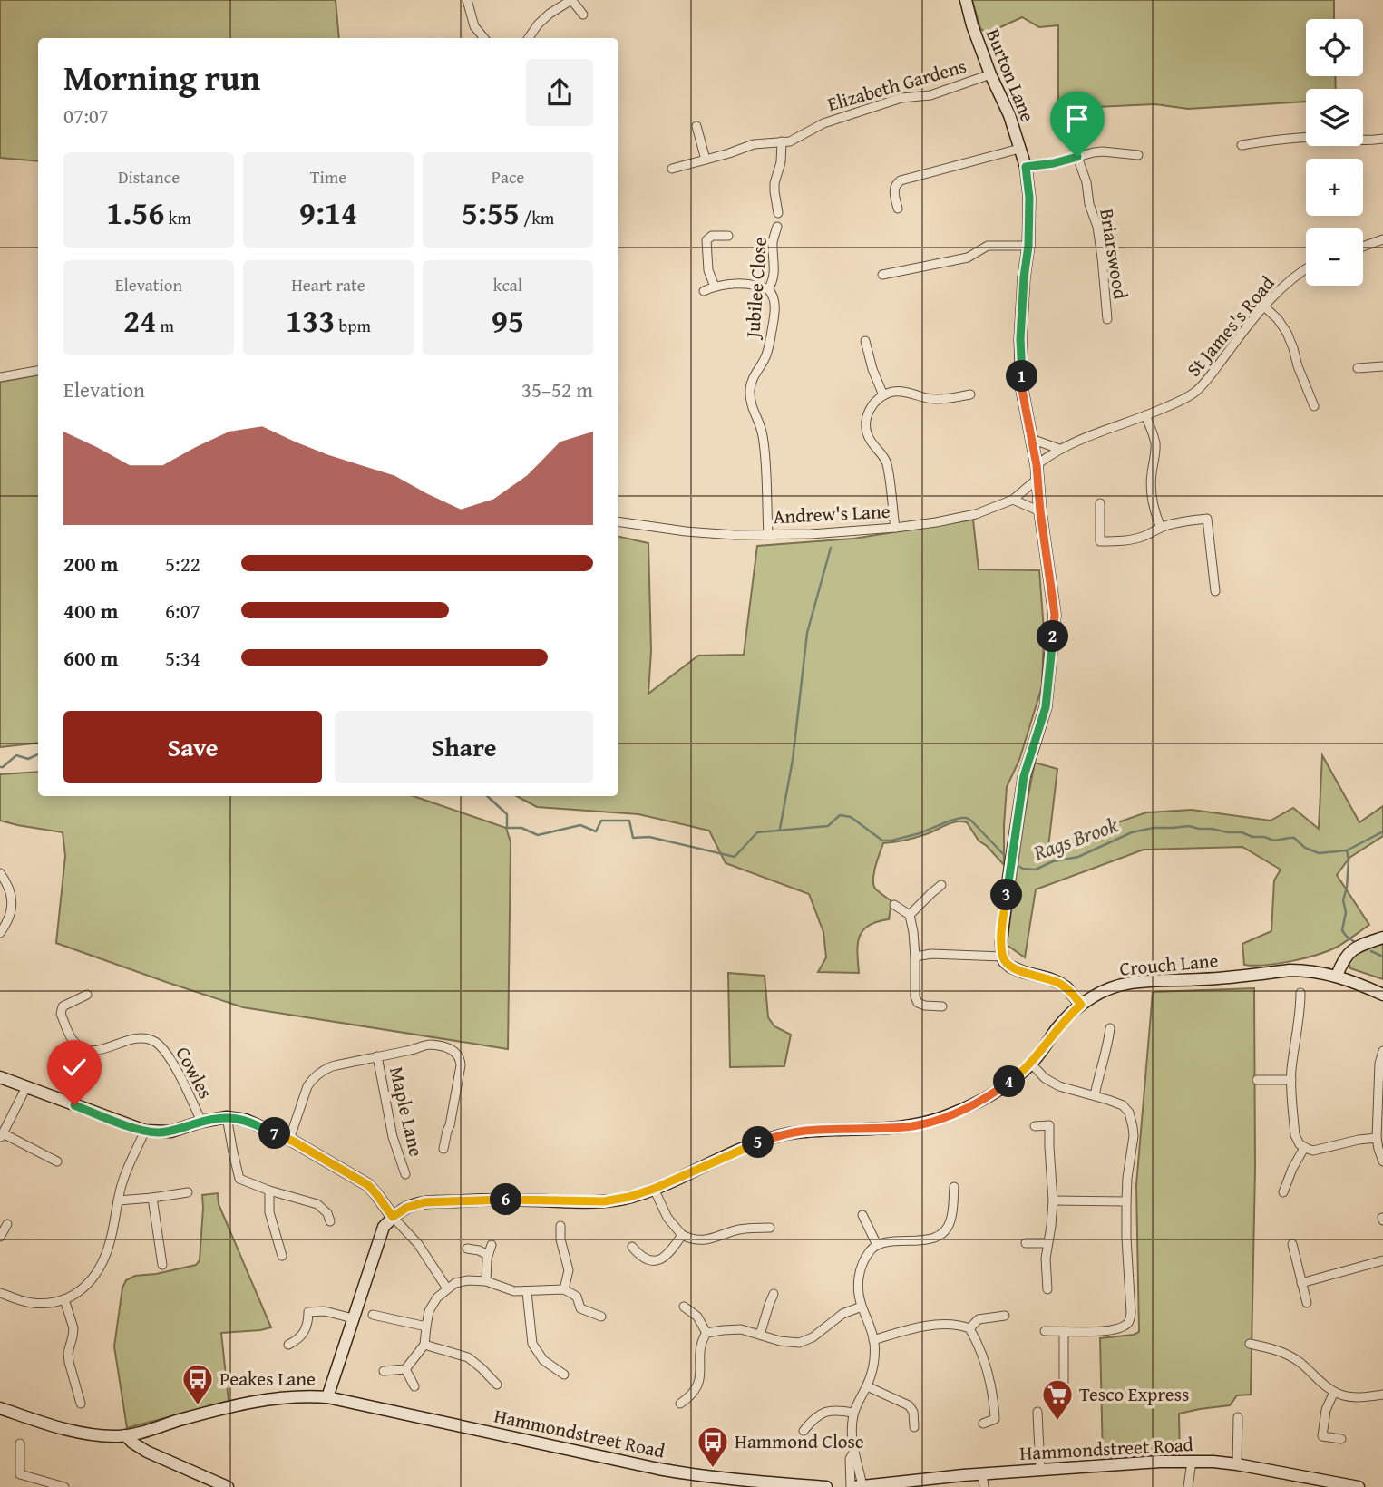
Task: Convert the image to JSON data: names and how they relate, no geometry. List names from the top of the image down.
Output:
{
  "streets": {
    "street": [
      "Burton Lane",
      "Elizabeth Gardens",
      "Briarswood",
      "Jubilee Close",
      "St James's Road",
      "Andrew's Lane",
      "Crouch Lane",
      "Cowles",
      "Maple Lane",
      "Hammondstreet Road"
    ]
  },
  "crossings": [
    ["Burton Lane", "Elizabeth Gardens"],
    ["Burton Lane", "St James's Road"],
    ["Elizabeth Gardens", "Jubilee Close"],
    ["Jubilee Close", "Andrew's Lane"]
  ],
  "water": ["Rags Brook"],
  "places": {
    "bus stop": ["Peakes Lane", "Hammond Close"],
    "supermarket": ["Tesco Express"]
  },
  "page": {
    "map_buttons": ["+", "−"],
    "heading": ["Morning run", "07:07"],
    "stats": [
      ["Distance", "1.56 km"],
      ["Time", "9:14"],
      ["Pace", "5:55 /km"],
      ["Elevation", "24 m"],
      ["Heart rate", "133 bpm"],
      ["kcal", "95"]
    ],
    "pins": [
      "1",
      "2",
      "3",
      "4",
      "7",
      "5",
      "6"
    ],
    "chart": ["Elevation", "35–52 m"],
    "list": [
      {
        "name": "200 m",
        "note": "5:22"
      },
      {
        "name": "400 m",
        "note": "6:07"
      },
      {
        "name": "600 m",
        "note": "5:34"
      }
    ],
    "buttons": ["Save", "Share"]
  }
}
